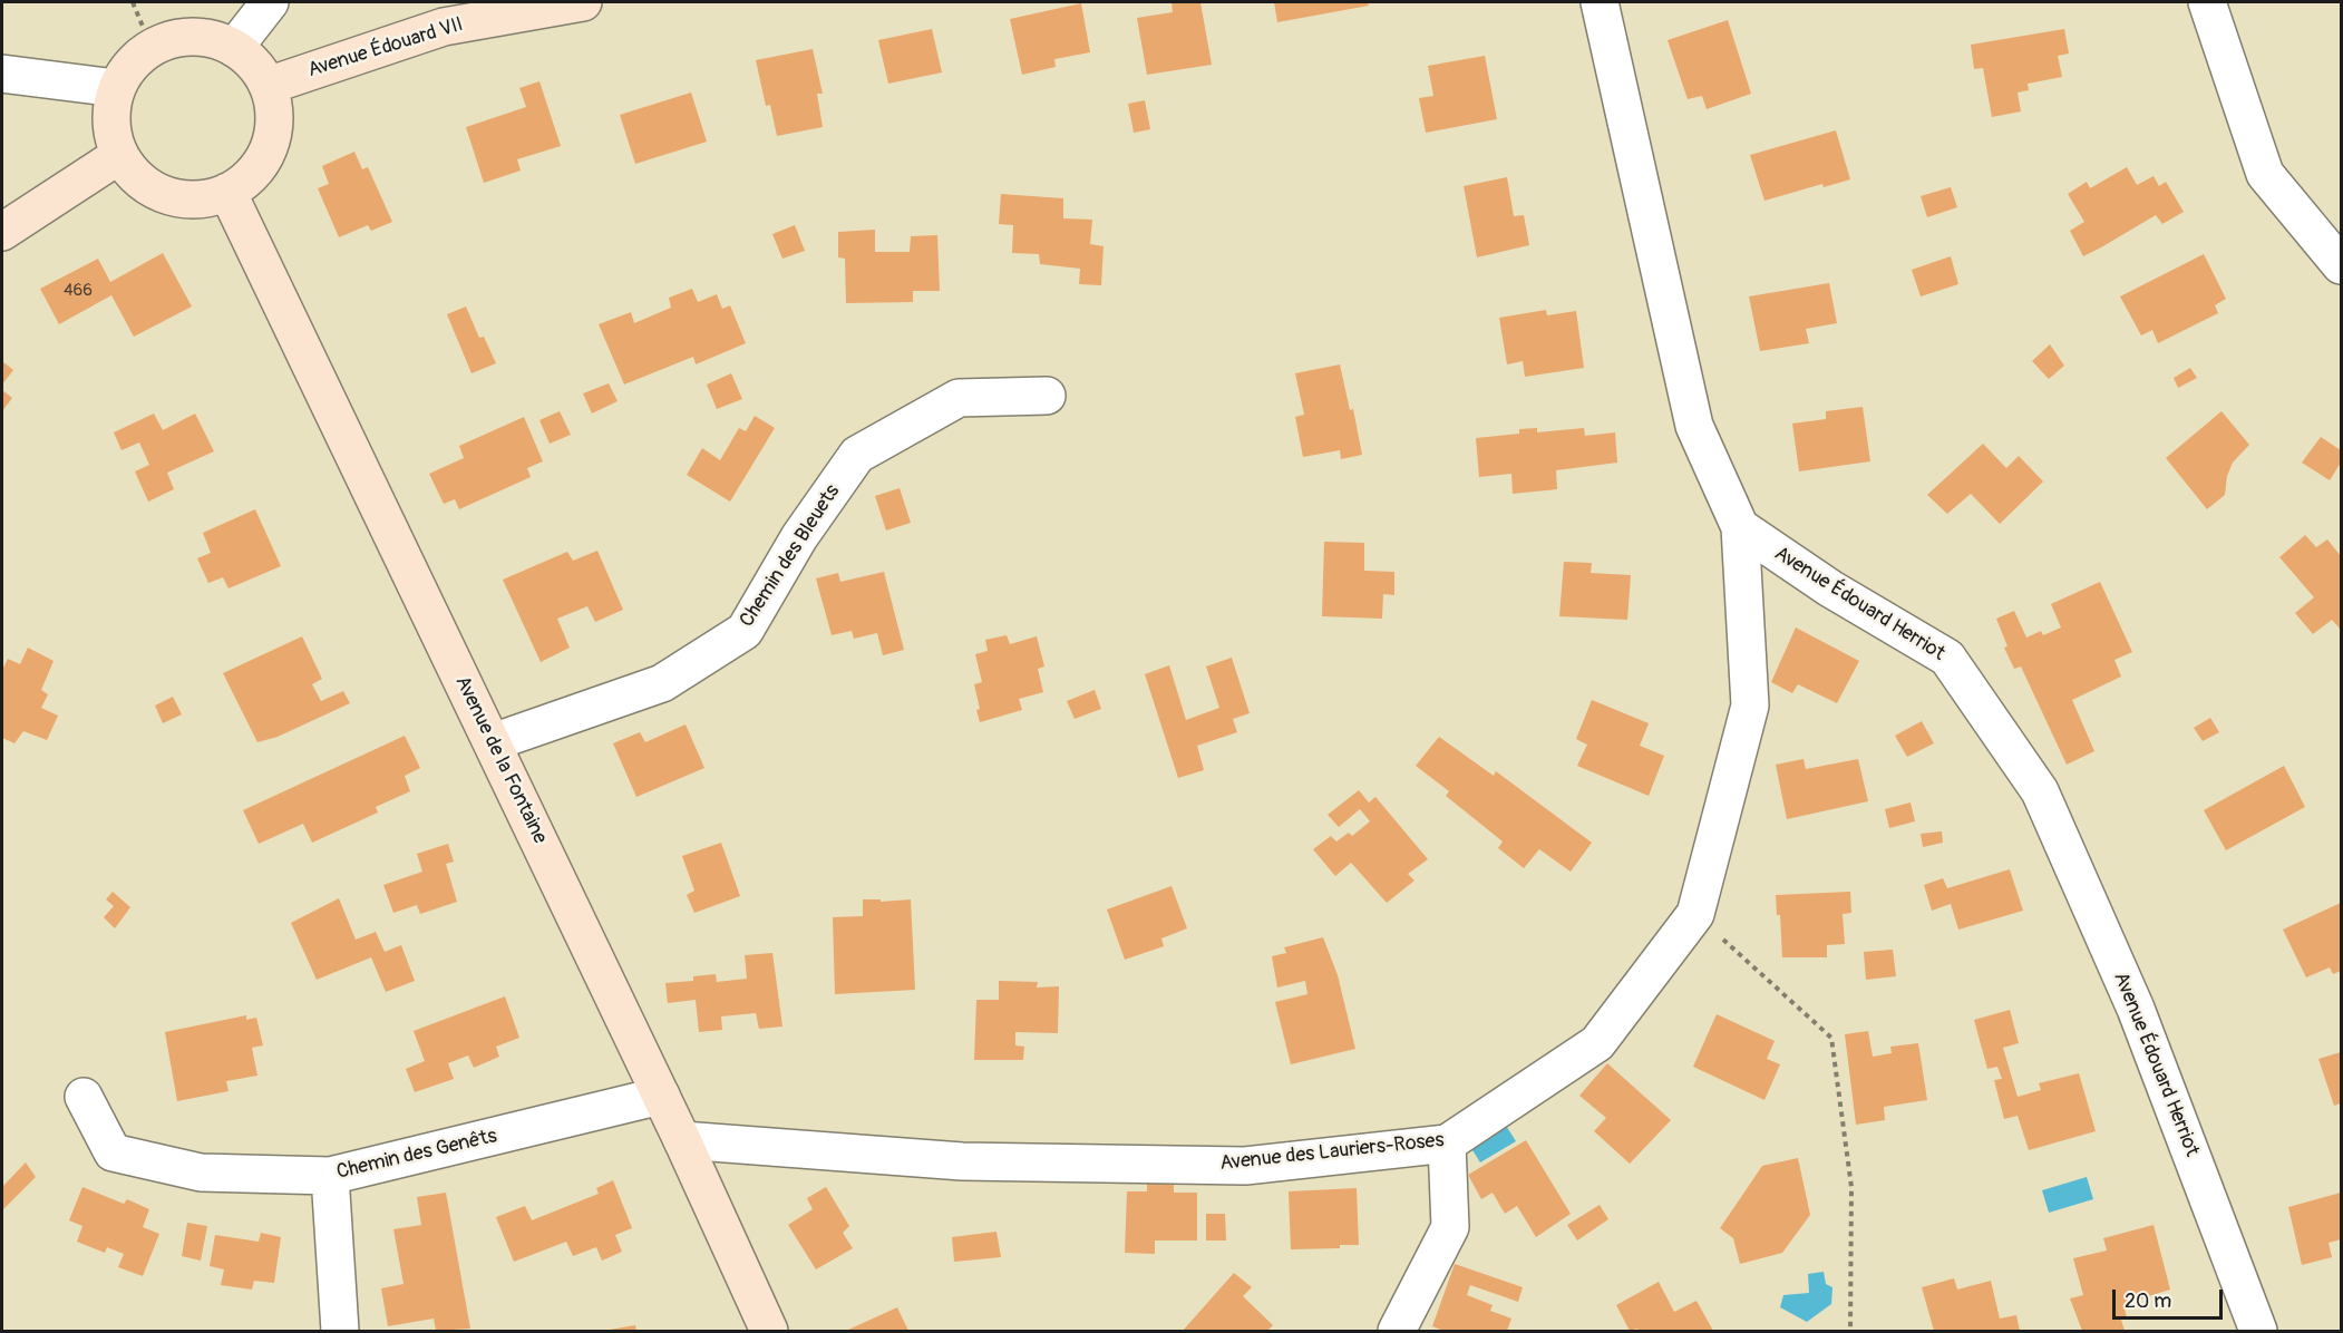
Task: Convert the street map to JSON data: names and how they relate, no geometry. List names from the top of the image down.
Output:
{
  "streets": {
    "street": [
      "Avenue Édouard VII",
      "Chemin des Bleuets",
      "Avenue Édouard Herriot",
      "Avenue de la Fontaine",
      "Avenue des Lauriers-Roses",
      "Chemin des Genêts"
    ]
  },
  "crossings": [
    ["Avenue Édouard VII", "Avenue de la Fontaine"],
    ["Chemin des Bleuets", "Avenue de la Fontaine"],
    ["Avenue Édouard Herriot", "Avenue des Lauriers-Roses"],
    ["Avenue de la Fontaine", "Avenue des Lauriers-Roses"],
    ["Avenue de la Fontaine", "Chemin des Genêts"]
  ],
  "house_numbers": ["466"],
  "scale_bar": "20 m"
}
